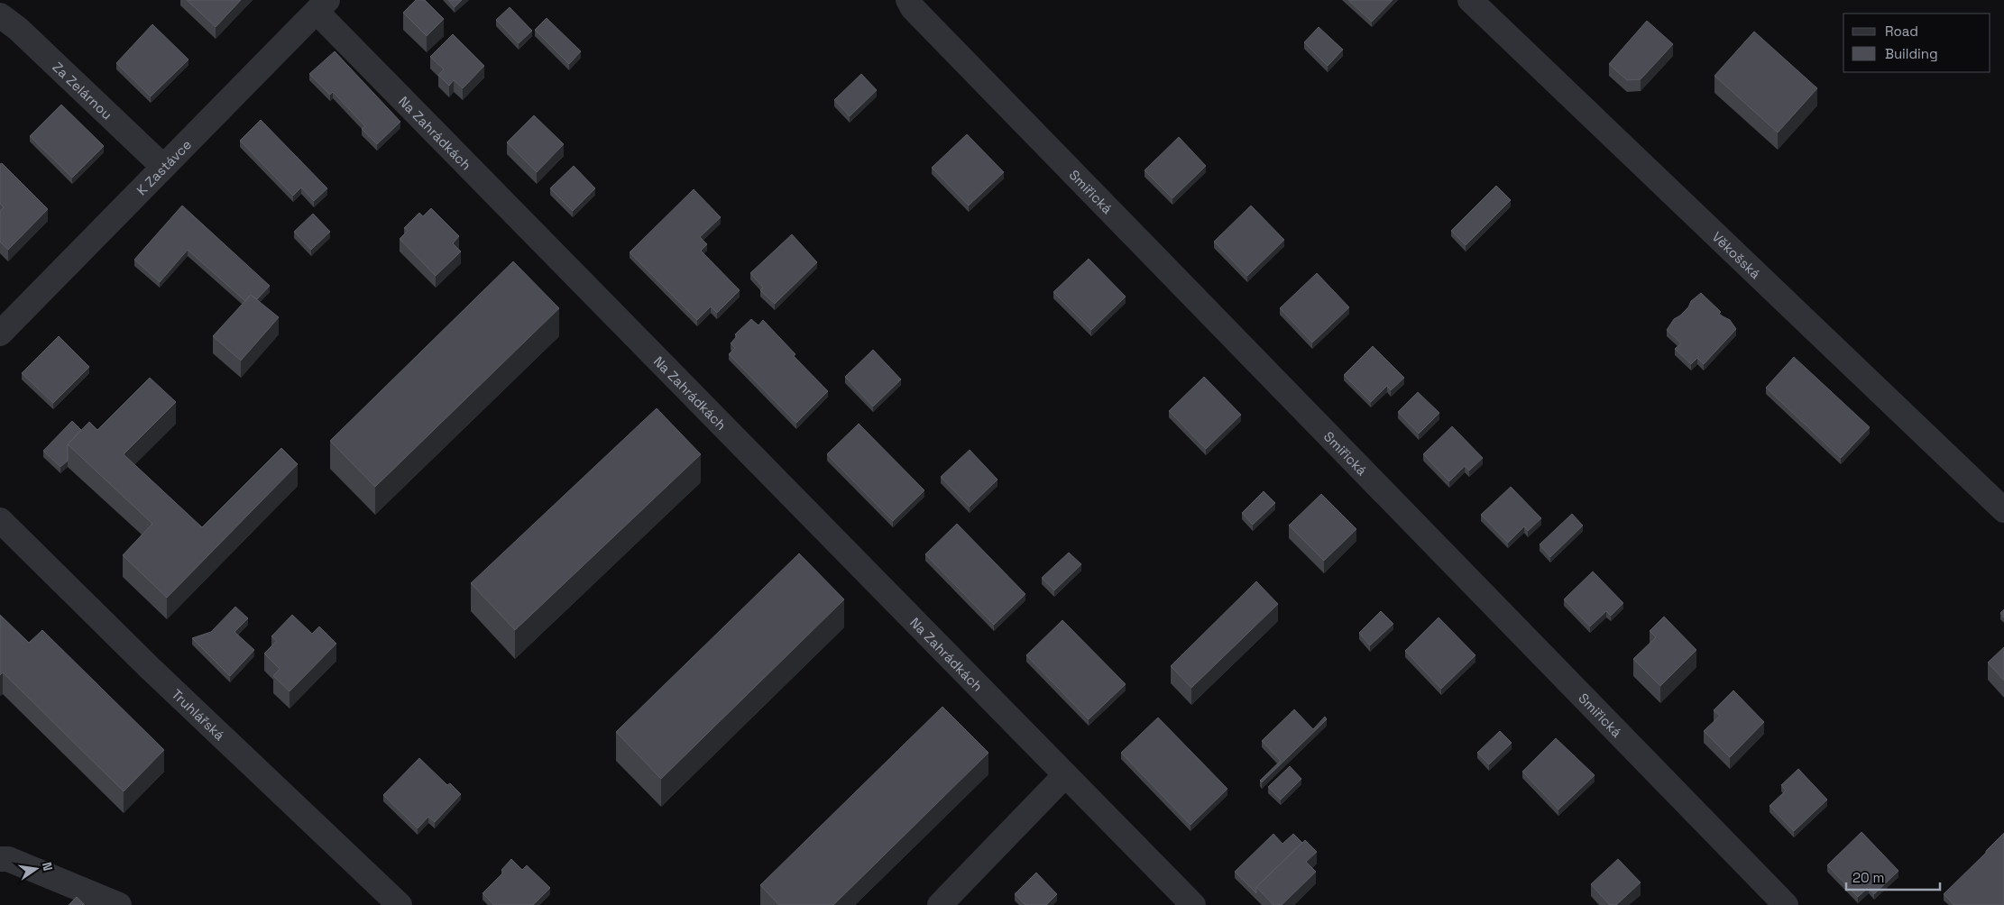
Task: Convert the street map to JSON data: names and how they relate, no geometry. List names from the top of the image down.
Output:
{
  "streets": {
    "street": [
      "Za Zelárnou",
      "Na Zahrádkách",
      "K Zastávce",
      "Smiřická",
      "Věkošská",
      "Truhlářská"
    ]
  },
  "crossings": [
    ["Za Zelárnou", "K Zastávce"],
    ["Na Zahrádkách", "K Zastávce"]
  ],
  "legend": ["Road", "Building"],
  "scale_bar": "20 m",
  "north": "right"
}
